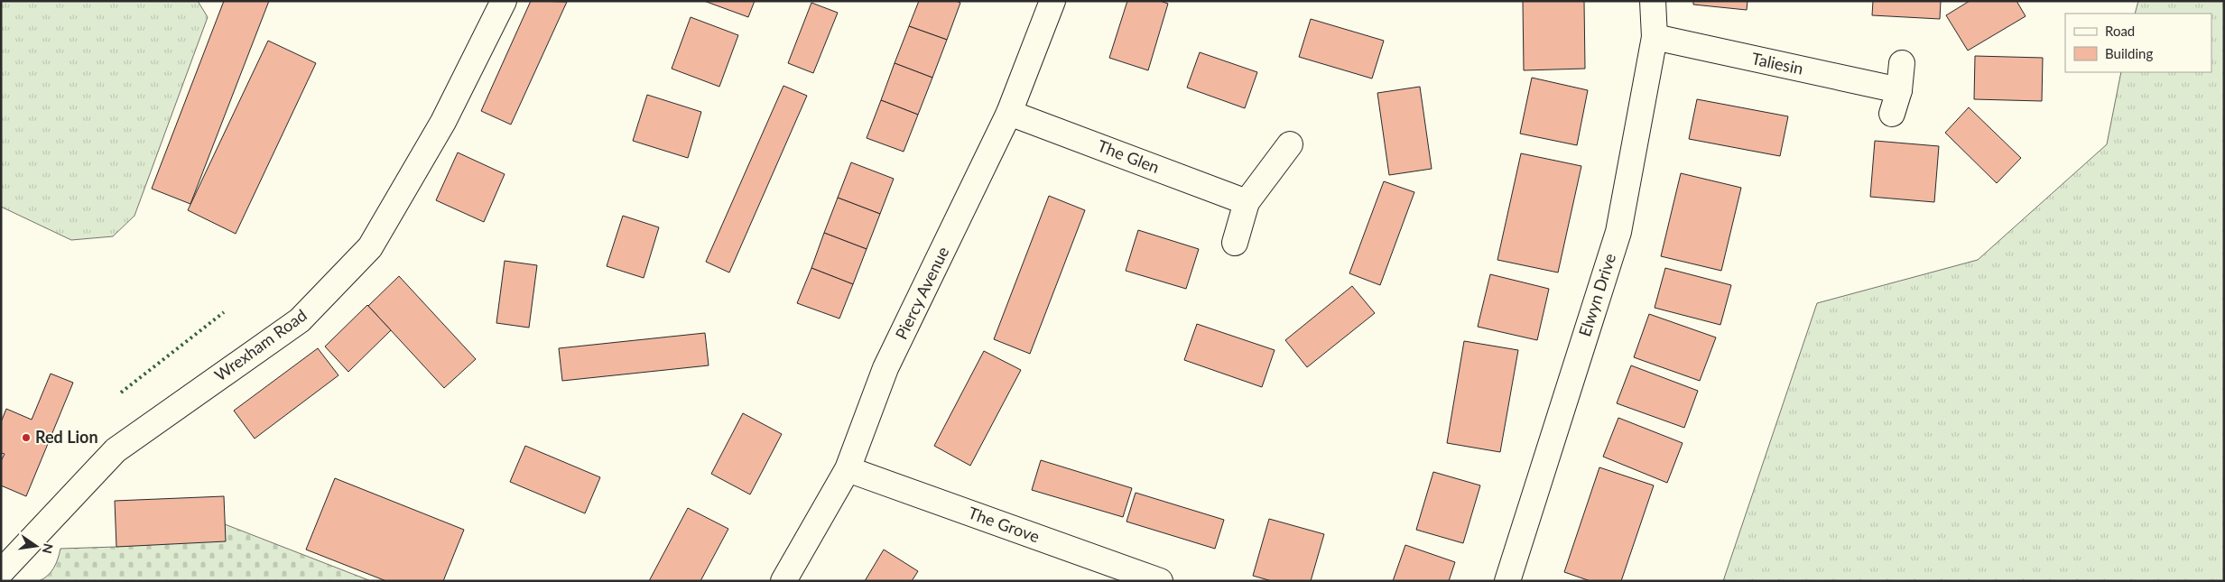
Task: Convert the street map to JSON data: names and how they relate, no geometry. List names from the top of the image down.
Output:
{
  "streets": {
    "street": [
      "Taliesin",
      "The Glen",
      "Piercy Avenue",
      "Elwyn Drive",
      "Wrexham Road",
      "The Grove"
    ]
  },
  "crossings": [
    ["Taliesin", "Elwyn Drive"],
    ["The Glen", "Piercy Avenue"],
    ["Piercy Avenue", "The Grove"]
  ],
  "places": ["Red Lion"],
  "legend": ["Road", "Building"],
  "north": "right"
}
